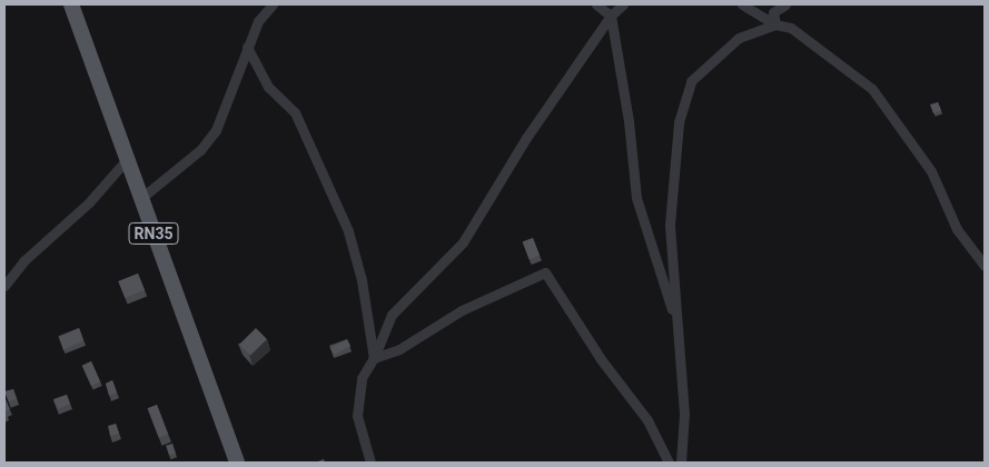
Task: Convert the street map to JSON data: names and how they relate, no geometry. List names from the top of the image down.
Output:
{
  "streets": {
    "main road": ["RN35"]
  }
}
